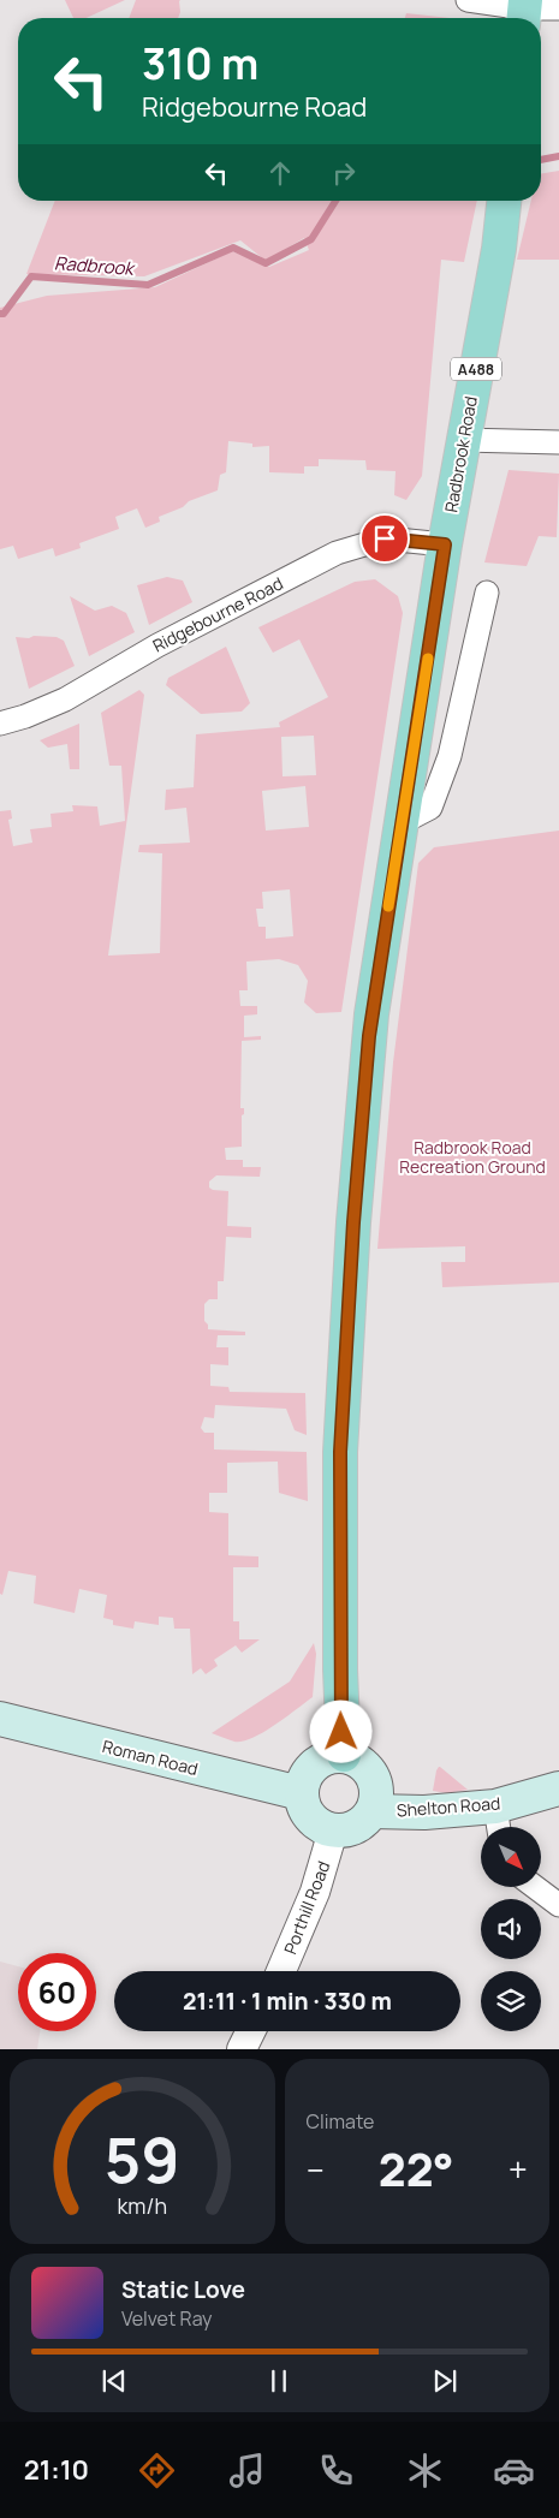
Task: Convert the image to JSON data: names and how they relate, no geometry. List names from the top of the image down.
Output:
{
  "streets": {
    "main road": [
      "A488",
      "Radbrook Road",
      "Roman Road",
      "Shelton Road"
    ],
    "street": ["Ridgebourne Road", "Porthill Road"]
  },
  "crossings": [
    ["Radbrook Road", "Ridgebourne Road"],
    ["Radbrook Road", "Roman Road"],
    ["Radbrook Road", "Shelton Road"],
    ["Radbrook Road", "Porthill Road"],
    ["Roman Road", "Shelton Road"],
    ["Roman Road", "Porthill Road"],
    ["Shelton Road", "Porthill Road"]
  ],
  "water": ["Radbrook"],
  "parks": ["Radbrook Road Recreation Ground"],
  "north": "bottom right",
  "page": {
    "turn": ["310 m", "Ridgebourne Road"],
    "limit": "60",
    "trip": "21:11 · 1 min · 330 m",
    "tile": "Climate",
    "heat": ["−", "22°", "+"],
    "song": ["Static Love", "Velvet Ray"],
    "tabs": "21:10",
    "gauge": ["59", "km/h"]
  }
}
